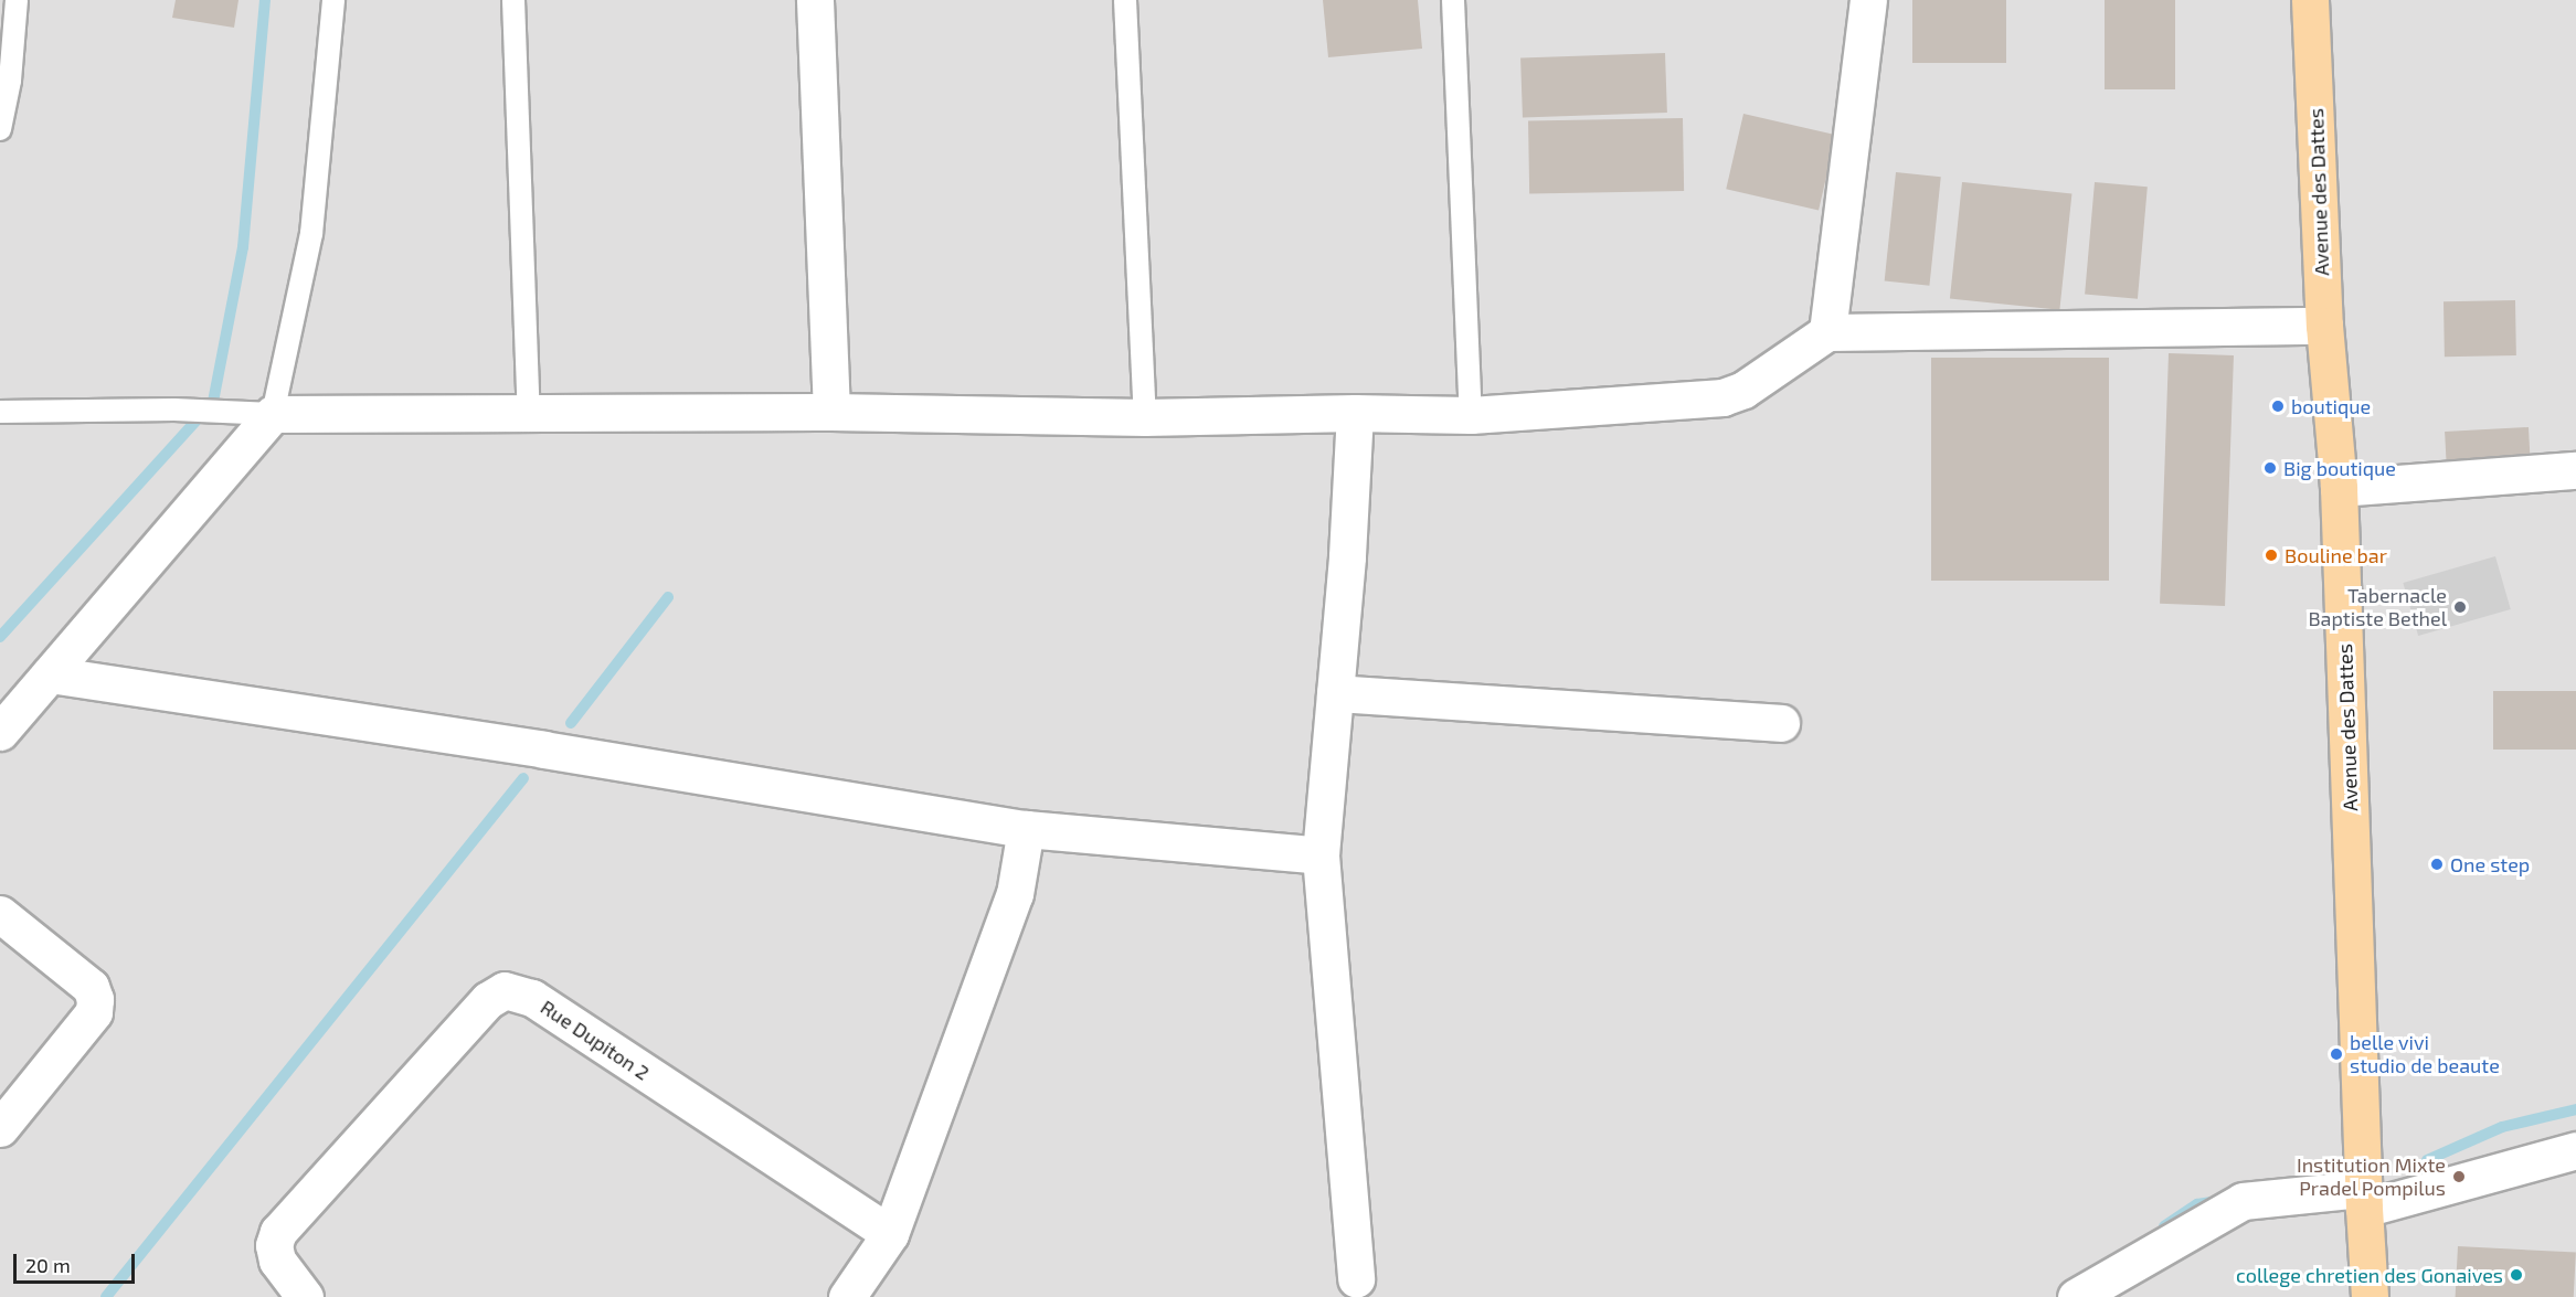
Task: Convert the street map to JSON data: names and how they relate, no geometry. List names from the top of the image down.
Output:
{
  "streets": {
    "main road": ["Avenue des Dattes"],
    "street": ["Rue Dupiton 2"]
  },
  "places": [
    "boutique",
    "Big boutique",
    "Bouline bar",
    "Tabernacle Baptiste Bethel",
    "One step",
    "belle vivi studio de beaute",
    "Institution Mixte Pradel Pompilus",
    "college chretien des Gonaives"
  ],
  "scale_bar": "20 m"
}
